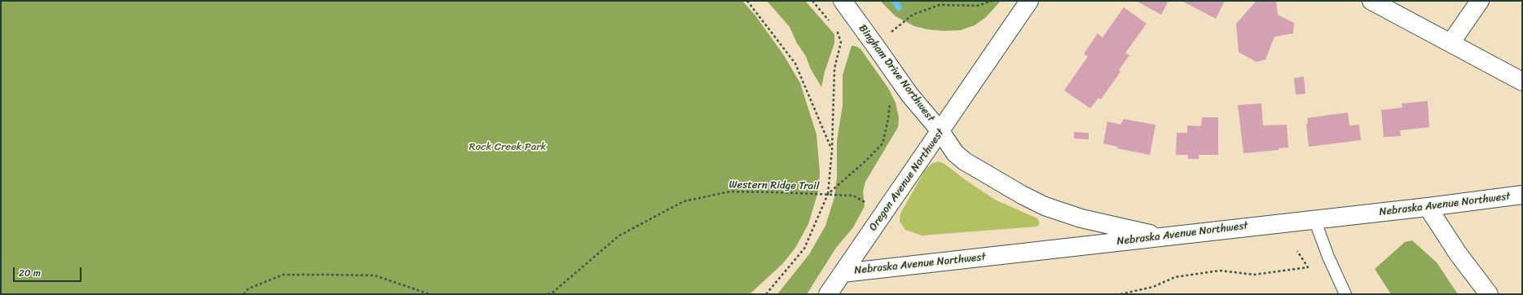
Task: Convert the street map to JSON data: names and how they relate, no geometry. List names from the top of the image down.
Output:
{
  "streets": {
    "street": ["Bingham Drive Northwest", "Oregon Avenue Northwest", "Nebraska Avenue Northwest"],
    "path": ["Western Ridge Trail"]
  },
  "crossings": [
    ["Bingham Drive Northwest", "Oregon Avenue Northwest"],
    ["Bingham Drive Northwest", "Nebraska Avenue Northwest"],
    ["Oregon Avenue Northwest", "Nebraska Avenue Northwest"]
  ],
  "parks": ["Rock Creek Park"],
  "scale_bar": "20 m"
}
